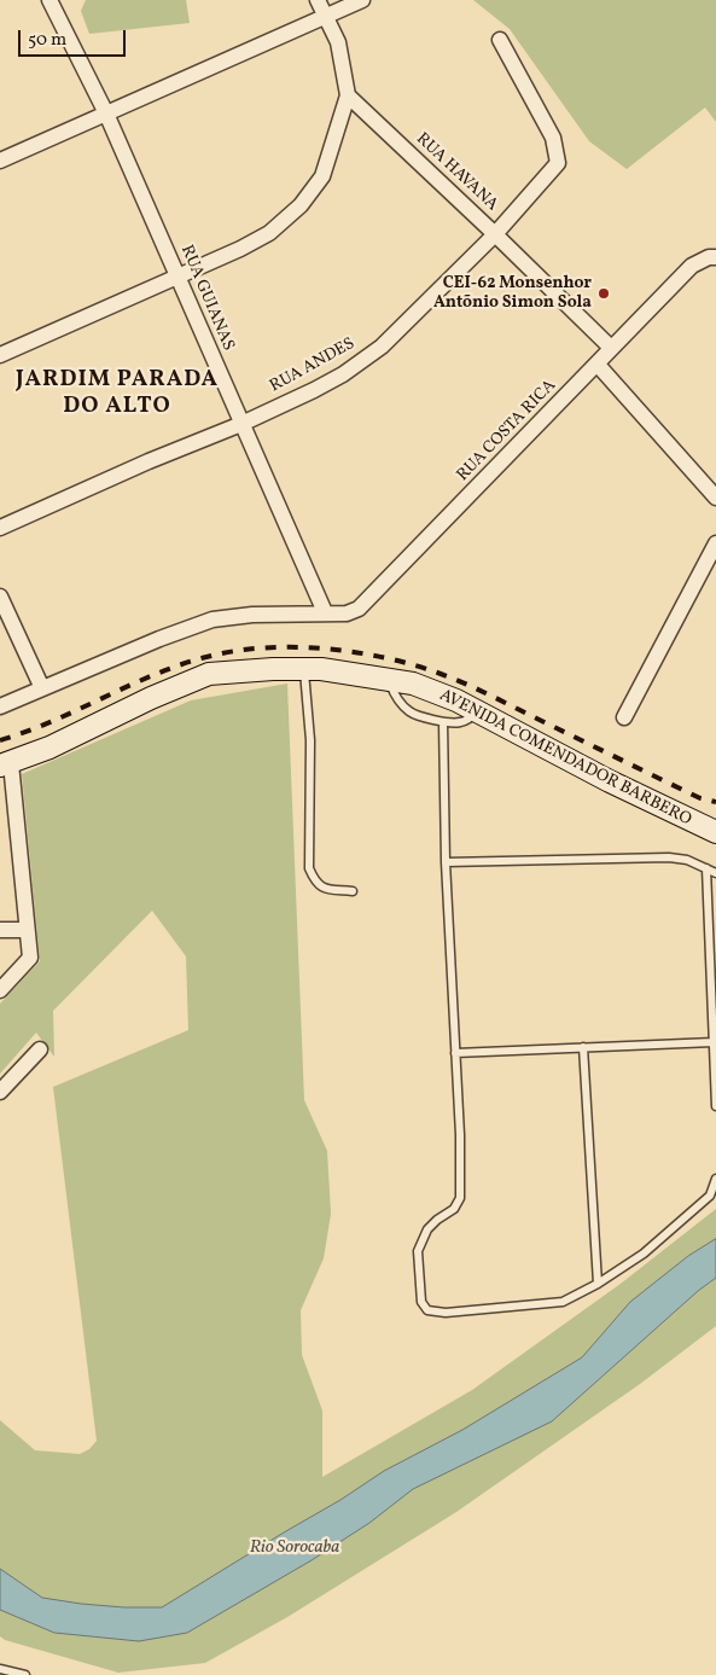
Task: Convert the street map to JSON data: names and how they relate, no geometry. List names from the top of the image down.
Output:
{
  "streets": {
    "main road": ["AVENIDA COMENDADOR BARBERO"],
    "street": [
      "RUA HAVANA",
      "RUA GUIANAS",
      "RUA ANDES",
      "RUA COSTA RICA"
    ]
  },
  "crossings": [
    ["RUA HAVANA", "RUA ANDES"],
    ["RUA HAVANA", "RUA COSTA RICA"],
    ["RUA GUIANAS", "RUA ANDES"],
    ["RUA GUIANAS", "RUA COSTA RICA"]
  ],
  "districts": ["JARDIM PARADA DO ALTO"],
  "water": ["Rio Sorocaba"],
  "places": ["CEI-62 Monsenhor Antõnio Simon Sola"],
  "scale_bar": "50 m"
}
